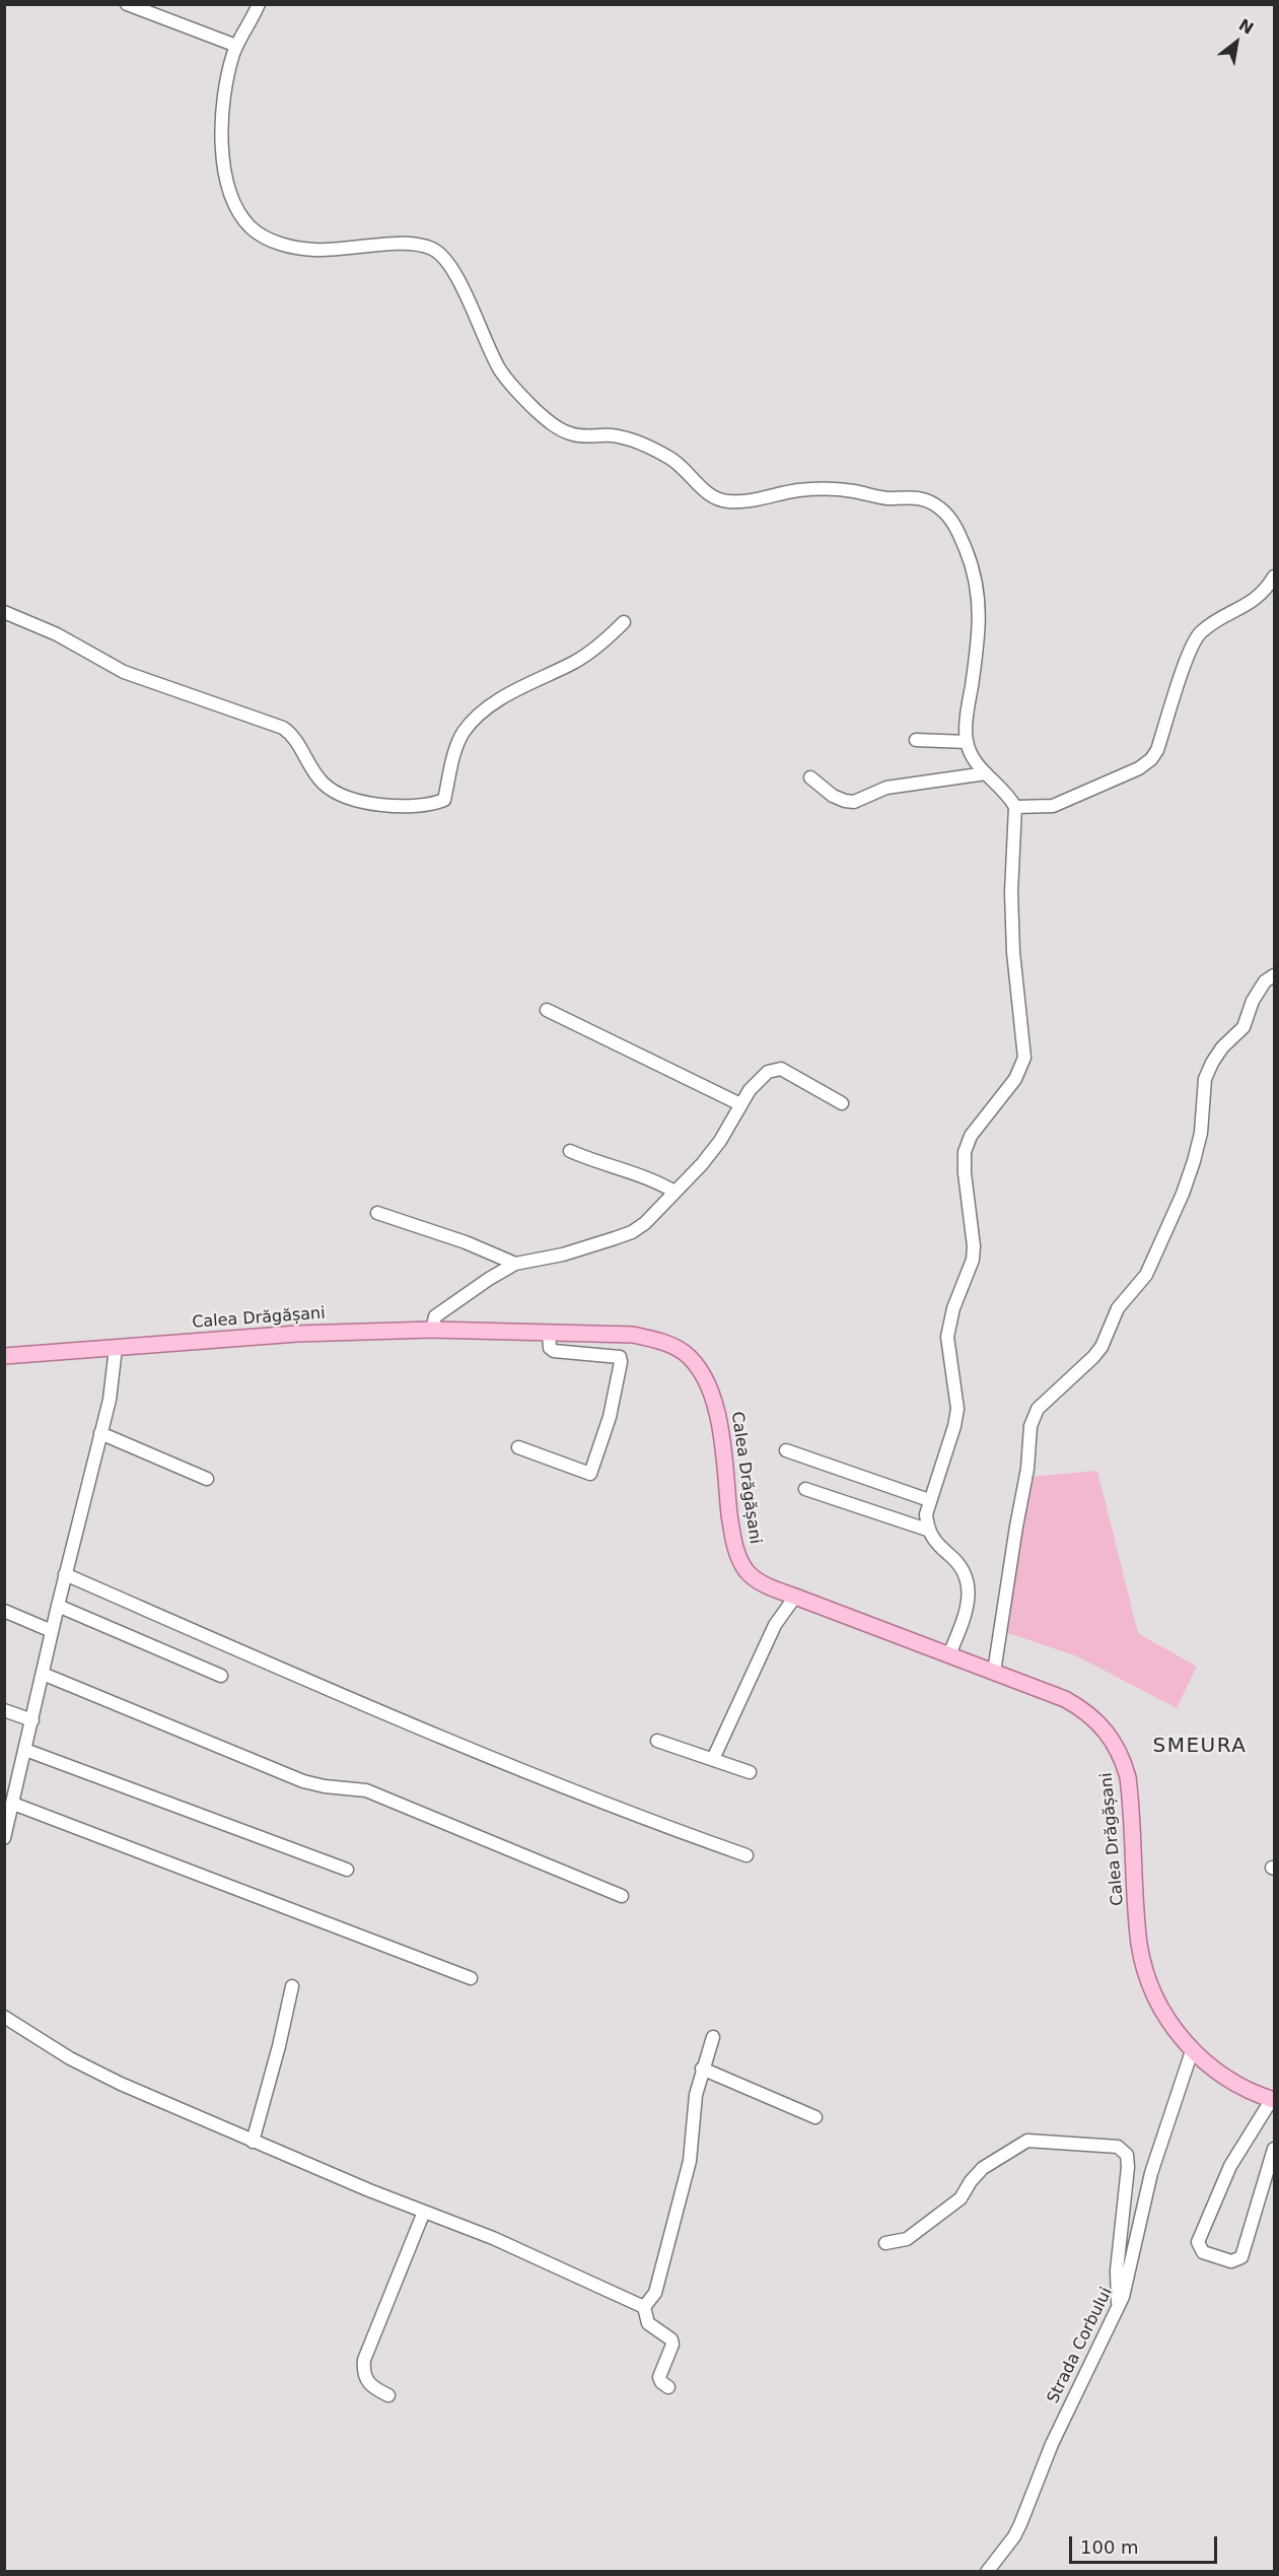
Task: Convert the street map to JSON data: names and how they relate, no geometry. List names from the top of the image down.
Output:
{
  "streets": {
    "main road": ["Calea Drăgășani"],
    "street": ["Strada Corbului"]
  },
  "crossings": [
    ["Calea Drăgășani", "Strada Corbului"]
  ],
  "districts": ["SMEURA"],
  "scale_bar": "100 m",
  "north": "top right"
}
